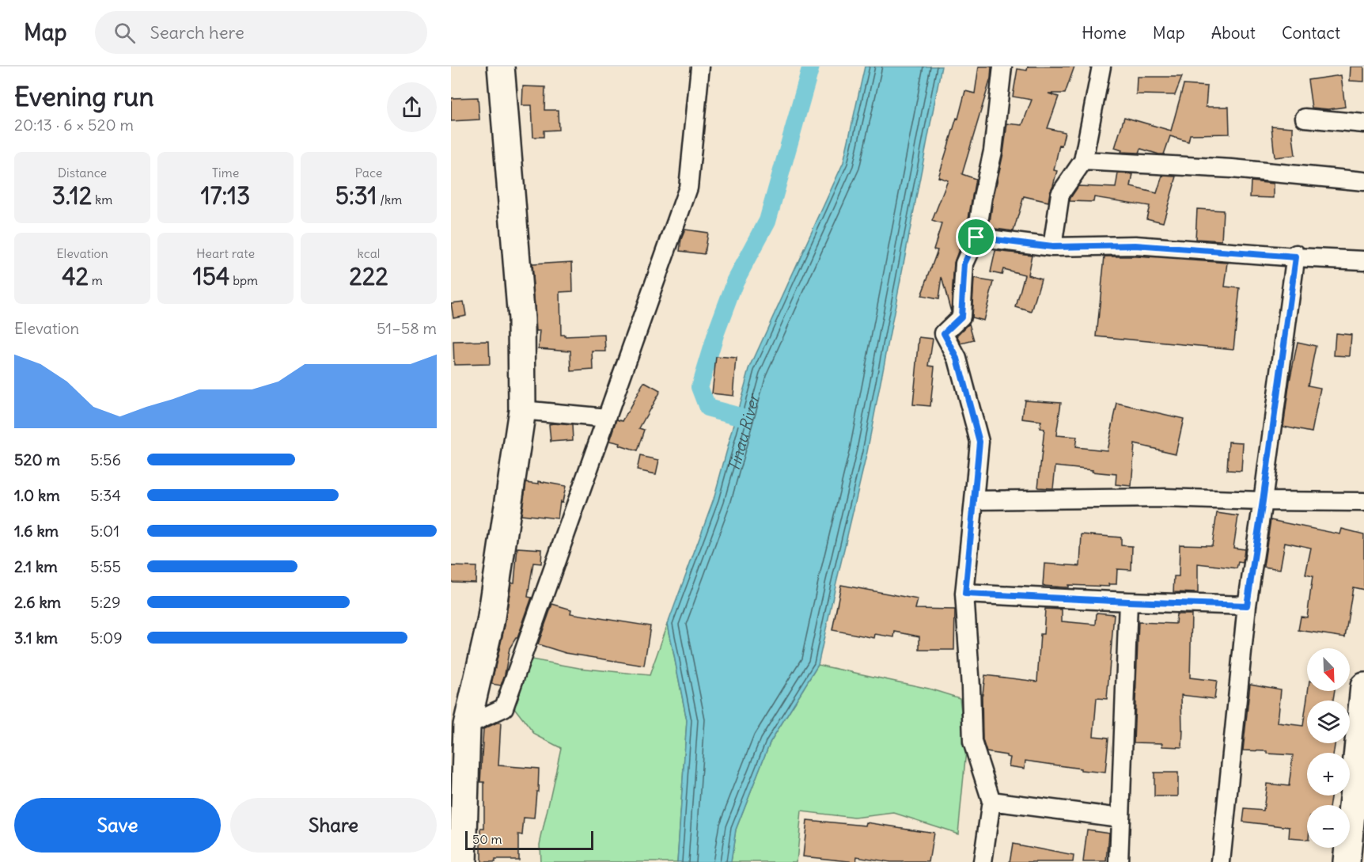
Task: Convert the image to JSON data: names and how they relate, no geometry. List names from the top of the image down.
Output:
{
  "water": ["Tinau River"],
  "scale_bar": "50 m",
  "north": "bottom right",
  "page": {
    "header": "Map",
    "search": "Search here",
    "nav": [
      "Home",
      "Map",
      "About",
      "Contact"
    ],
    "heading": ["Evening run", "20:13 · 6 × 520 m"],
    "stats": [
      ["Distance", "3.12 km"],
      ["Time", "17:13"],
      ["Pace", "5:31 /km"],
      ["Elevation", "42 m"],
      ["Heart rate", "154 bpm"],
      ["kcal", "222"]
    ],
    "chart": ["Elevation", "51–58 m"],
    "list": [
      {
        "name": "520 m",
        "note": "5:56"
      },
      {
        "name": "1.0 km",
        "note": "5:34"
      },
      {
        "name": "1.6 km",
        "note": "5:01"
      },
      {
        "name": "2.1 km",
        "note": "5:55"
      },
      {
        "name": "2.6 km",
        "note": "5:29"
      },
      {
        "name": "3.1 km",
        "note": "5:09"
      }
    ],
    "map_buttons": ["+", "−"],
    "buttons": ["Save", "Share"],
    "scale": "50 m"
  }
}
